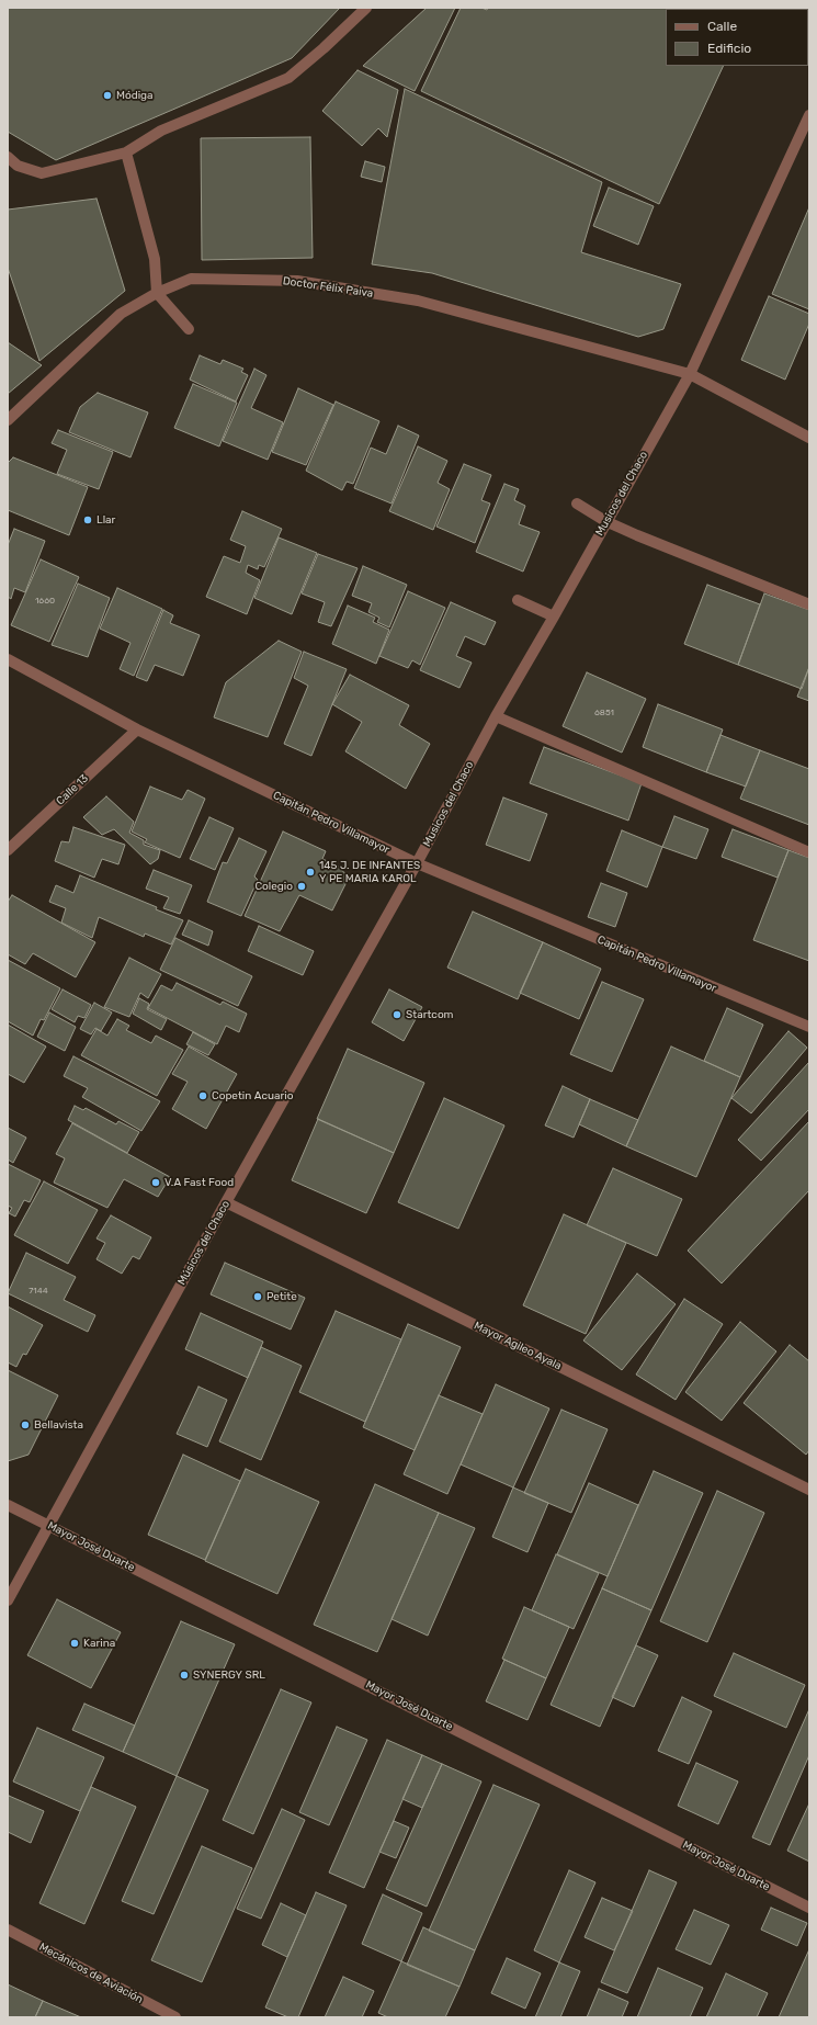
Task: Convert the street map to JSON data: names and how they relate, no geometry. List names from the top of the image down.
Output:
{
  "streets": {
    "street": [
      "Doctor Félix Paiva",
      "Musicos del Chaco",
      "Calle 13",
      "Capitán Pedro Villamayor",
      "Músicos del Chaco",
      "Mayor Agileo Ayala",
      "Mayor José Duarte",
      "Mecánicos de Aviación"
    ]
  },
  "crossings": [
    ["Doctor Félix Paiva", "Musicos del Chaco"],
    ["Musicos del Chaco", "Capitán Pedro Villamayor"],
    ["Musicos del Chaco", "Músicos del Chaco"],
    ["Calle 13", "Capitán Pedro Villamayor"],
    ["Capitán Pedro Villamayor", "Músicos del Chaco"],
    ["Músicos del Chaco", "Mayor Agileo Ayala"],
    ["Músicos del Chaco", "Mayor José Duarte"]
  ],
  "places": [
    "Módiga",
    "Llar",
    "145 J. DE INFANTES Y PE MARIA KAROL",
    "Colegio",
    "Startcom",
    "Copetin Acuario",
    "V.A Fast Food",
    "Petite",
    "Bellavista",
    "Karina",
    "SYNERGY SRL"
  ],
  "house_numbers": ["1660", "6851", "7144"],
  "legend": ["Calle", "Edificio"]
}
